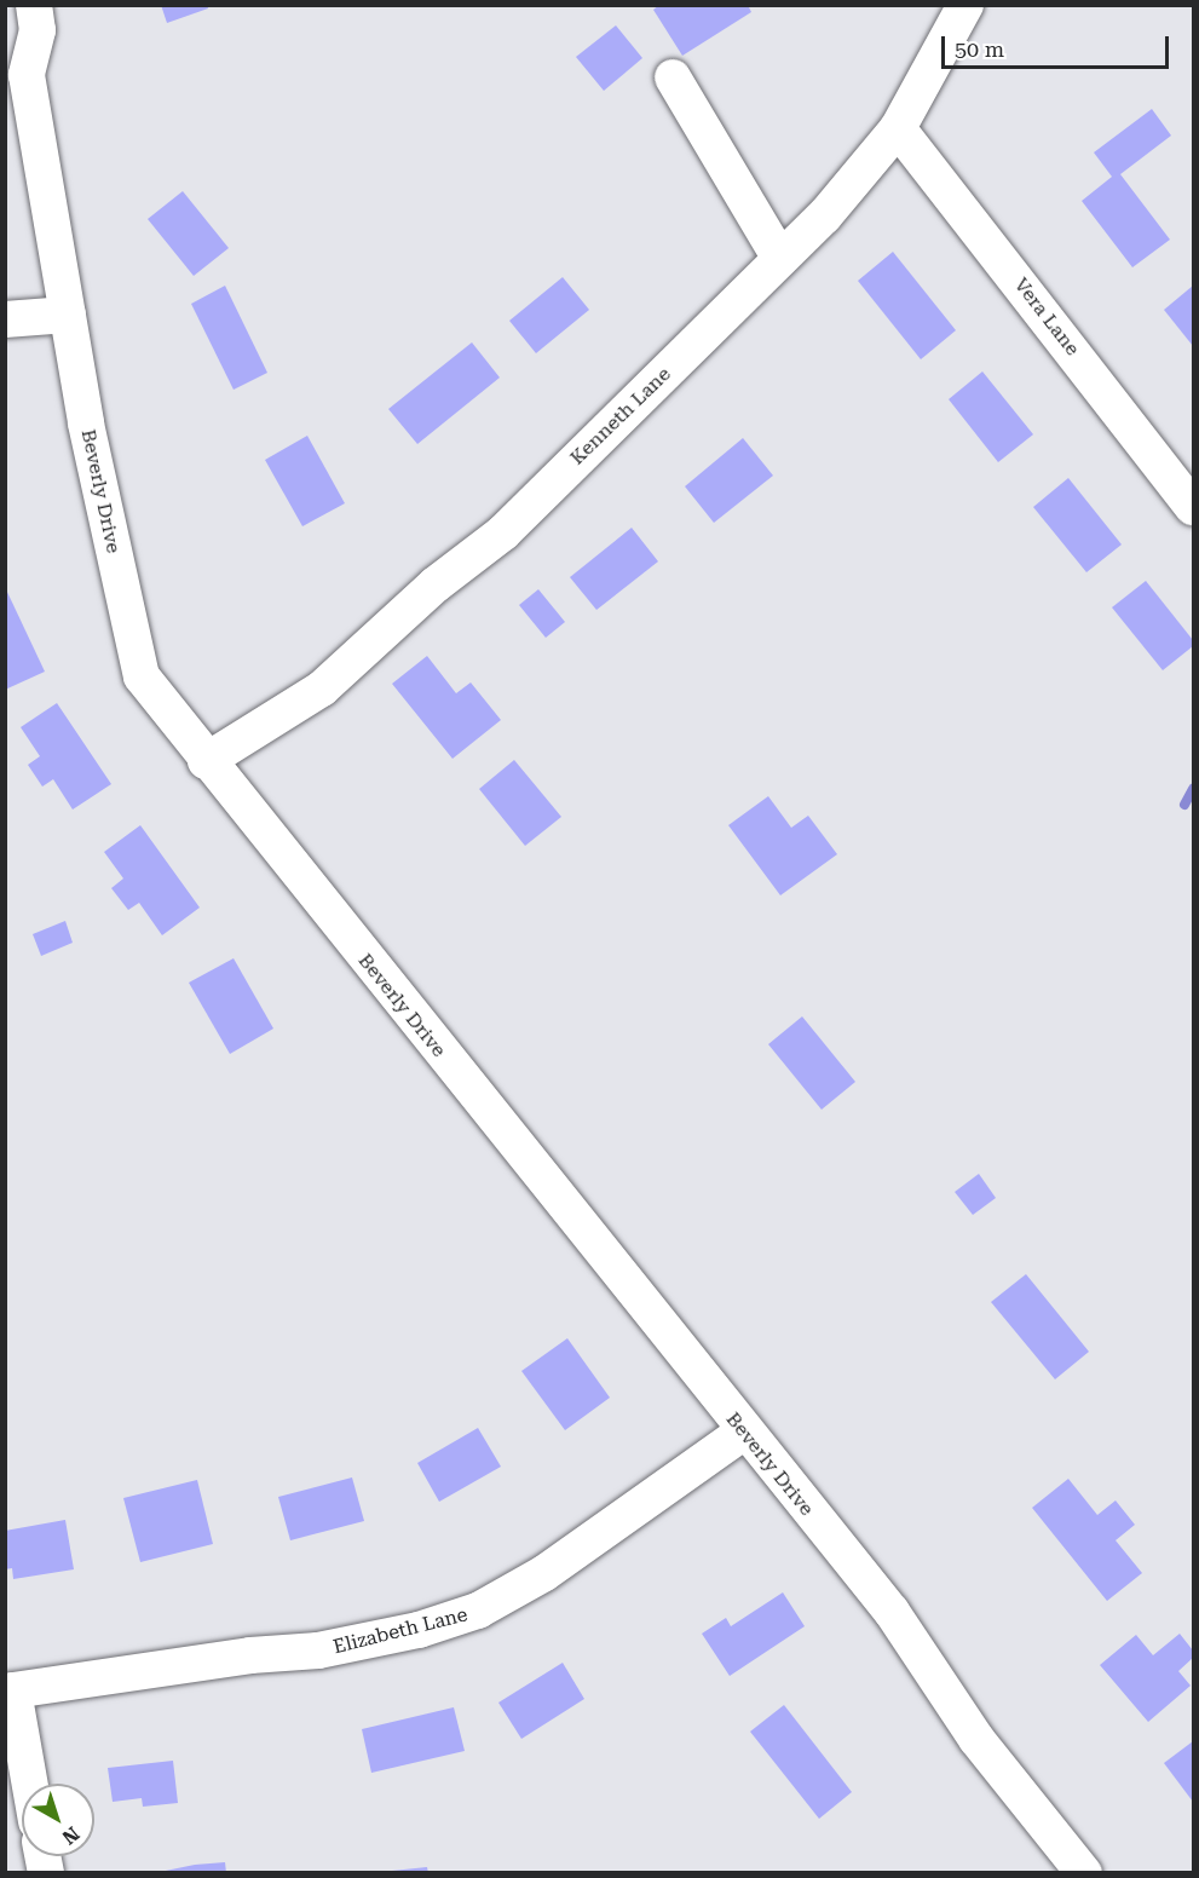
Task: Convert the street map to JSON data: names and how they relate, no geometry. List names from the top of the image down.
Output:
{
  "streets": {
    "street": [
      "Vera Lane",
      "Kenneth Lane",
      "Beverly Drive",
      "Elizabeth Lane"
    ]
  },
  "crossings": [
    ["Vera Lane", "Kenneth Lane"],
    ["Kenneth Lane", "Beverly Drive"],
    ["Beverly Drive", "Elizabeth Lane"]
  ],
  "scale_bar": "50 m",
  "north": "bottom right"
}
